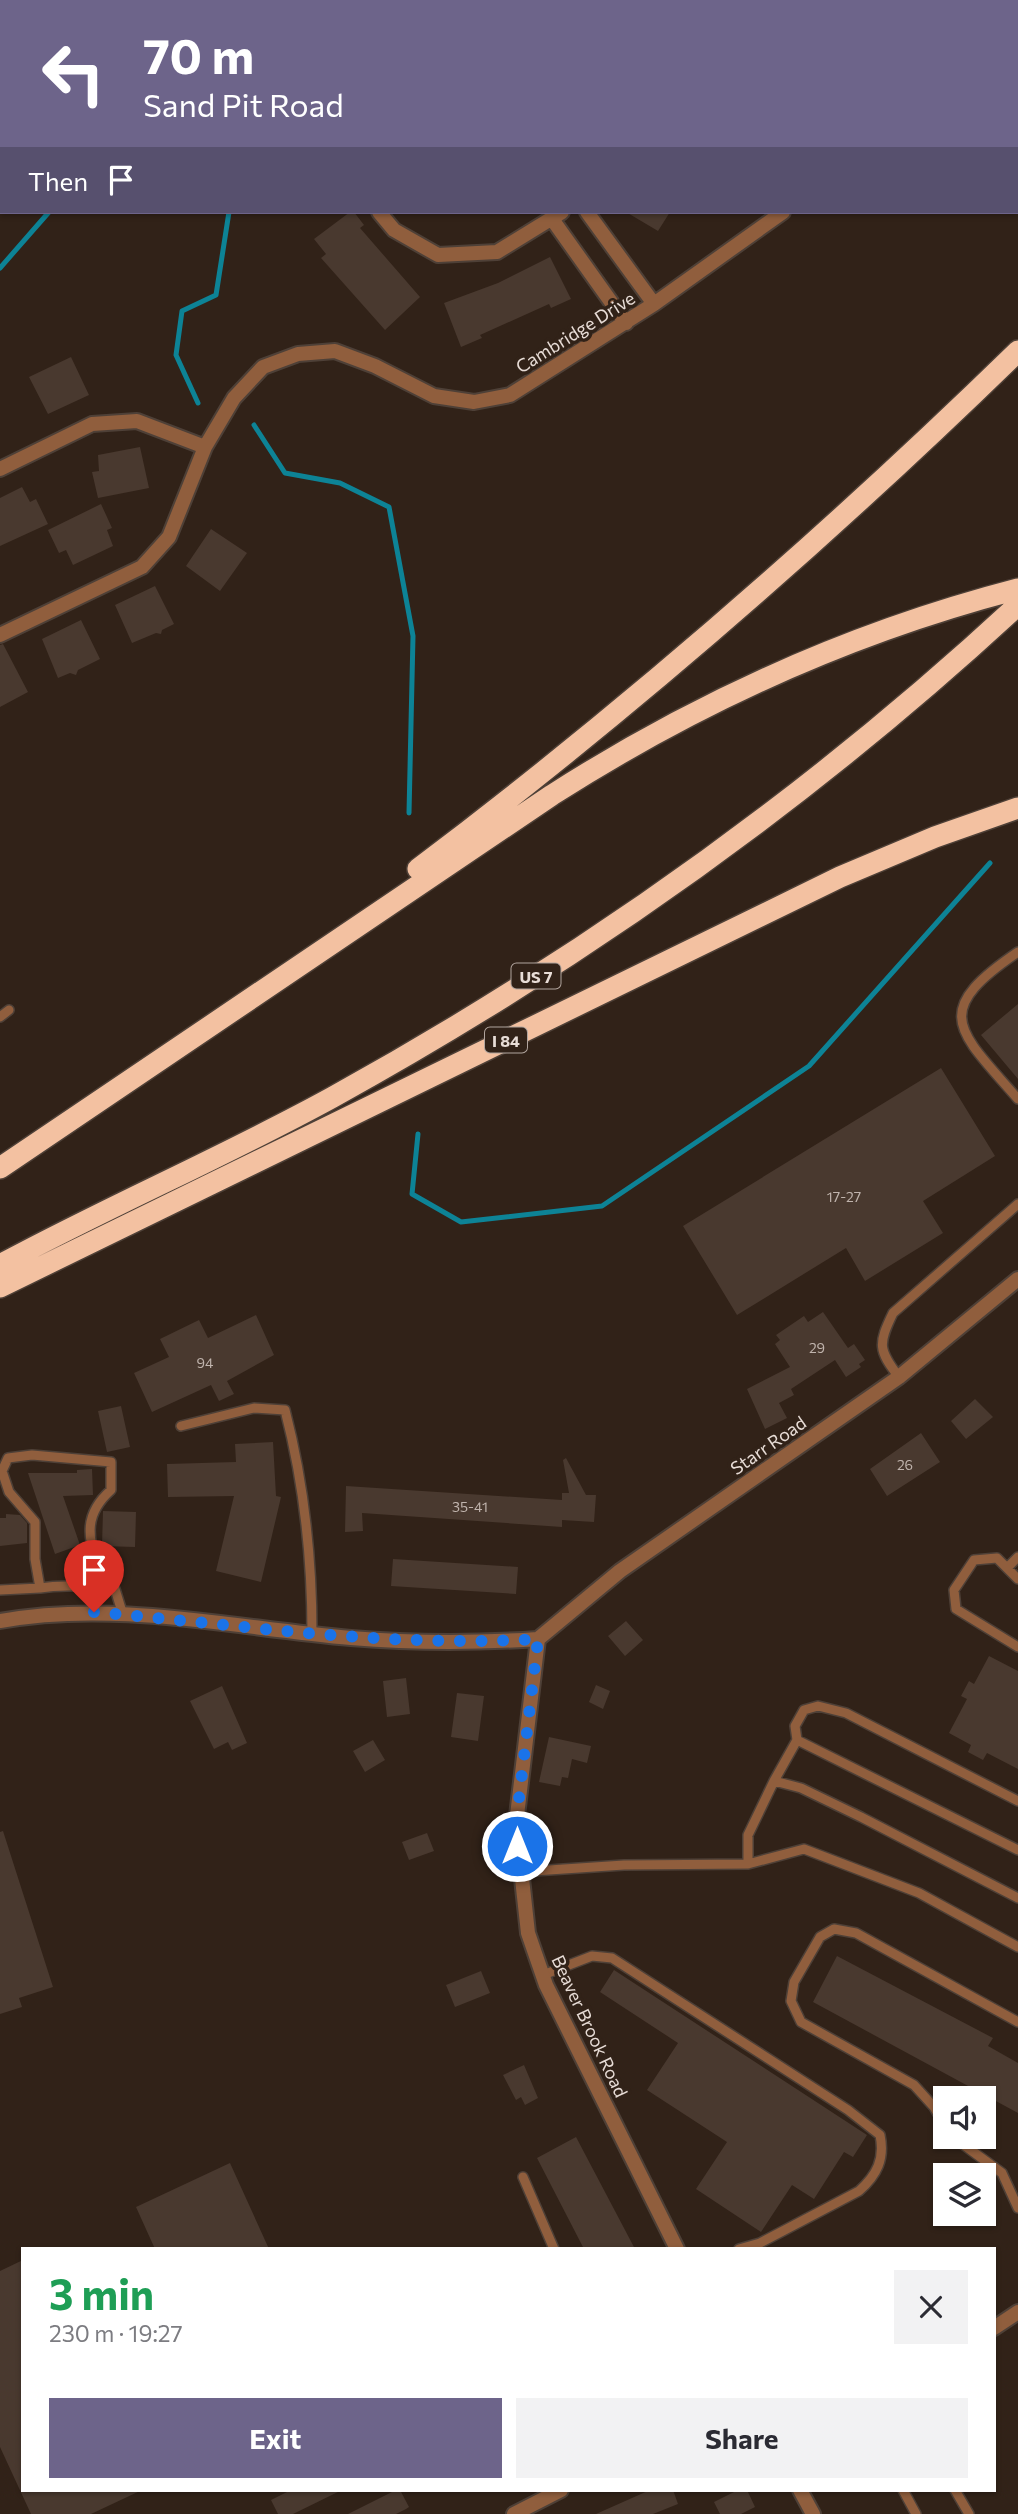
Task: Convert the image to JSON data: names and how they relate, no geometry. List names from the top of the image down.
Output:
{
  "streets": {
    "highway": ["US 7", "I 84"],
    "street": ["Cambridge Drive", "Starr Road", "Beaver Brook Road"]
  },
  "crossings": [
    ["Starr Road", "Beaver Brook Road"]
  ],
  "house_numbers": [
    "17-27",
    "29",
    "94",
    "26",
    "35-41"
  ],
  "page": {
    "turn": ["70 m", "Sand Pit Road"],
    "then": "Then",
    "heading": ["3 min", "230 m · 19:27"],
    "buttons": ["Exit", "Share"]
  }
}
